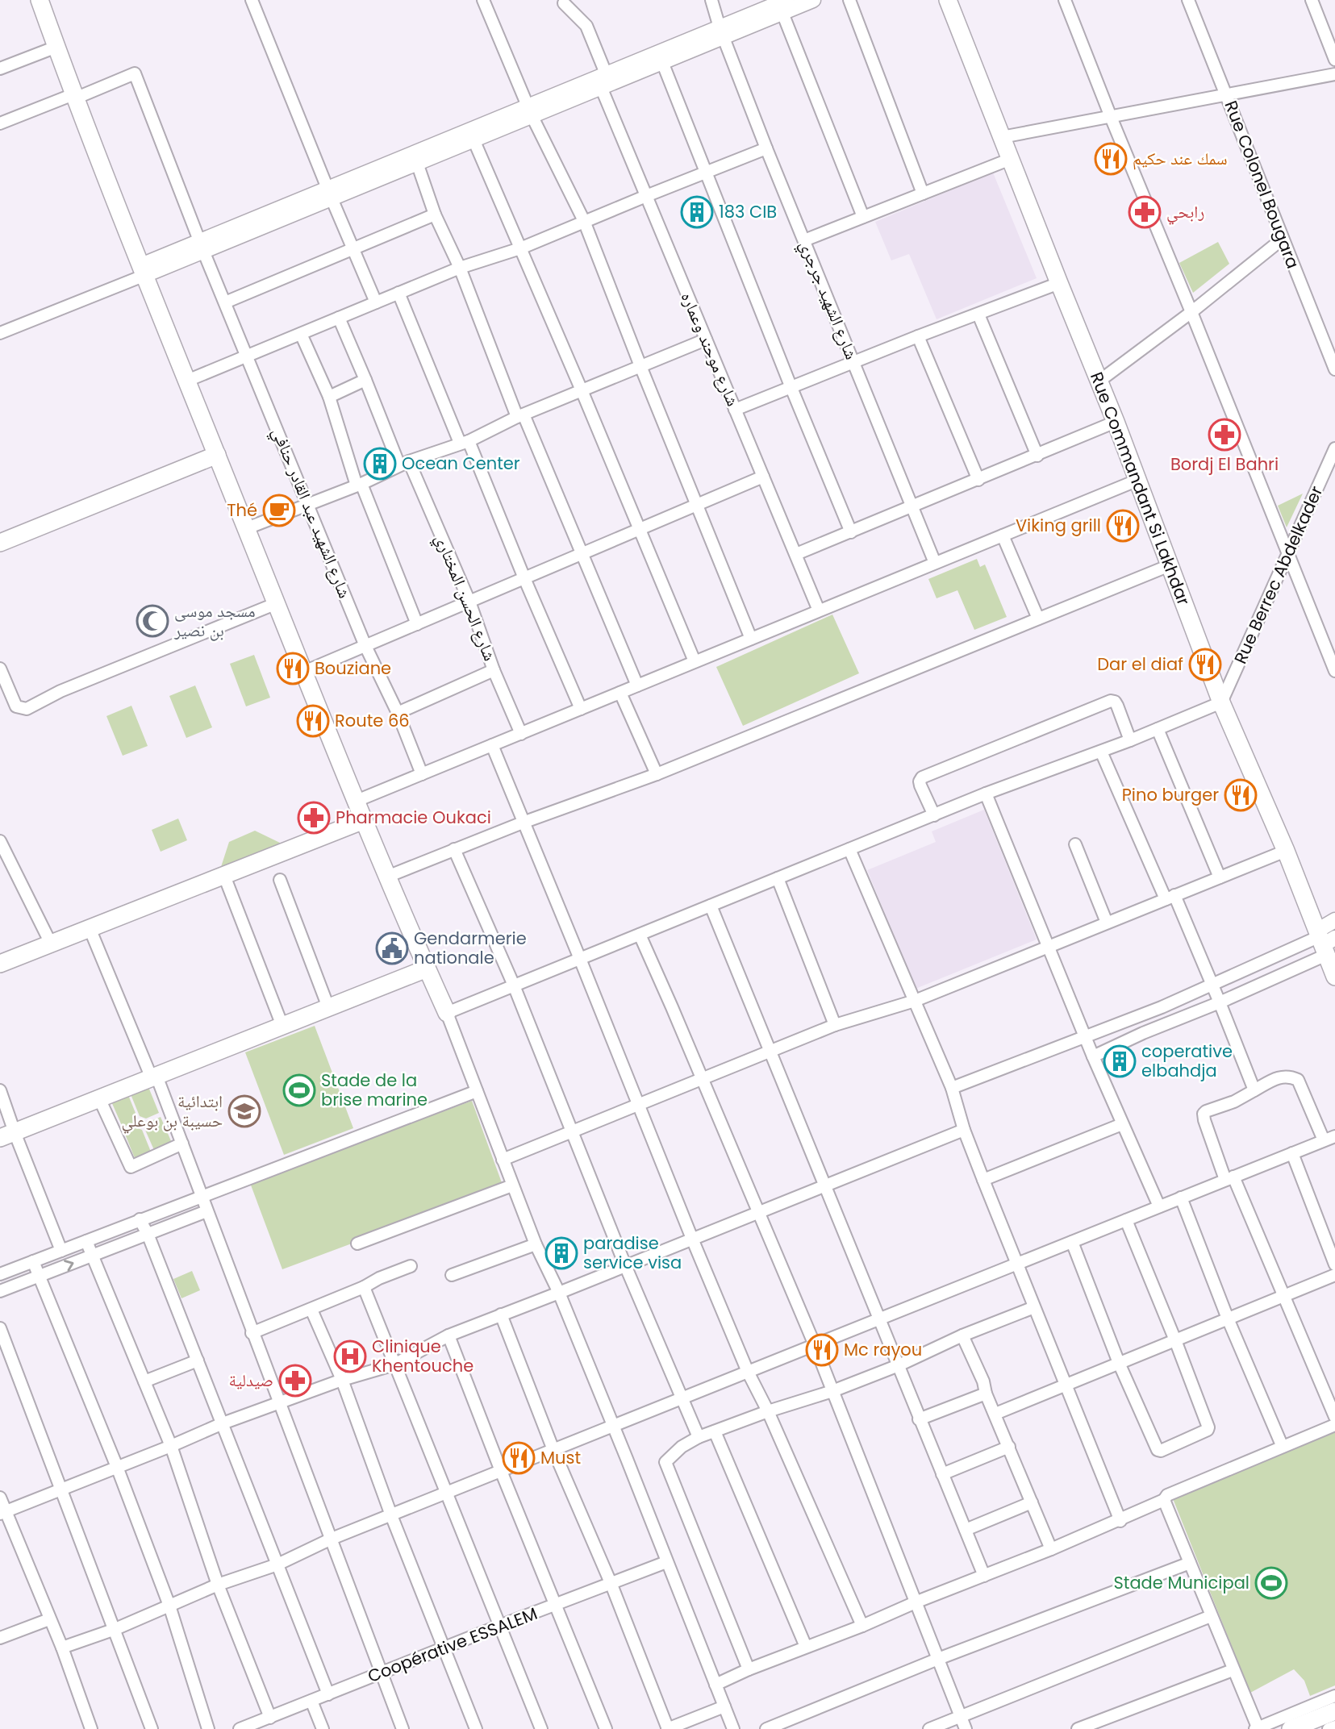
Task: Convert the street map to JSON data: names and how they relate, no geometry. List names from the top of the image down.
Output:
{
  "streets": {
    "main road": ["Rue Commandant Si Lakhdar"],
    "street": [
      "Rue Colonel Bougara",
      "شارع الشهيد جرجري",
      "شارع موحند وعماره",
      "شارع الشهيد عبد القادر حنافي",
      "Rue Berrec Abdelkader",
      "شارع الحسن المختاري",
      "Coopérative ESSALEM"
    ]
  },
  "crossings": [
    ["Rue Commandant Si Lakhdar", "Rue Berrec Abdelkader"]
  ],
  "places": {
    "restaurant": [
      "سمك عند حكيم",
      "Viking grill",
      "Dar el diaf",
      "Bouziane",
      "Route 66",
      "Pino burger",
      "Mc rayou",
      "Must"
    ],
    "building": [
      "183 CIB",
      "Ocean Center",
      "coperative elbahdja",
      "paradise service visa"
    ],
    "pharmacy": [
      "رابحي",
      "Bordj El Bahri",
      "Pharmacie Oukaci",
      "صيدلية"
    ],
    "cafe": ["Thé"],
    "mosque": ["مسجد موسى بن نصير"],
    "public building": ["Gendarmerie nationale"],
    "sports": ["Stade de la brise marine", "Stade Municipal"],
    "school or university": ["ابتدائية حسيبة بن بوعلي"],
    "hospital": ["Clinique Khentouche"]
  }
}
